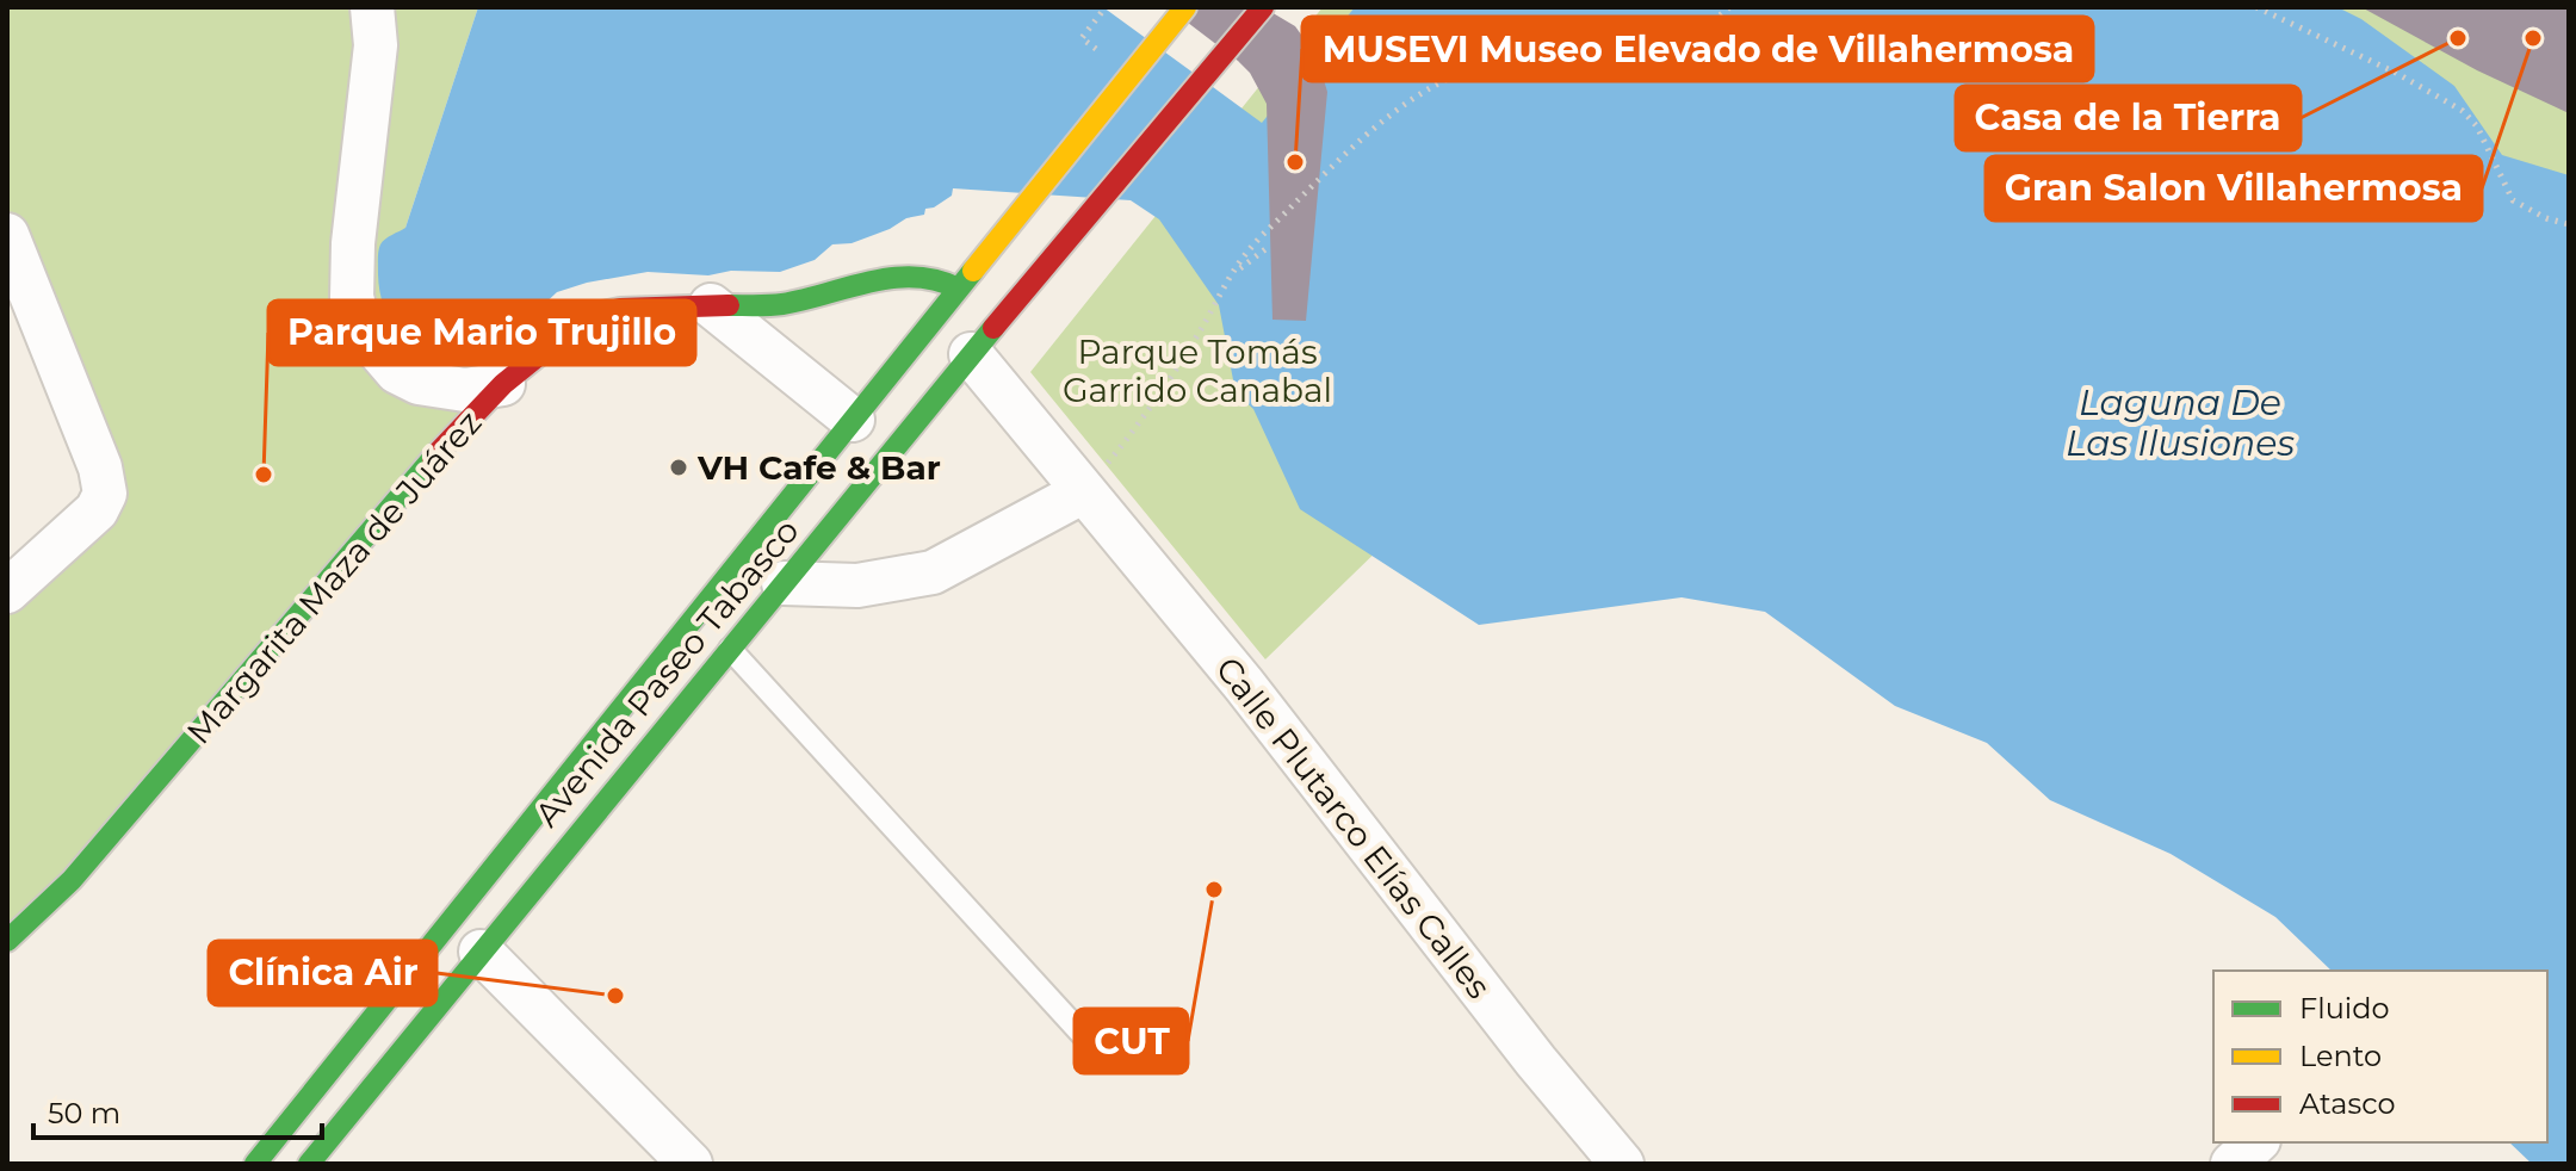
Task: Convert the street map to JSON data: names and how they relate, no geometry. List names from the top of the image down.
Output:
{
  "streets": {
    "main road": ["Margarita Maza de Juárez", "Avenida Paseo Tabasco"],
    "street": ["Calle Plutarco Elías Calles"]
  },
  "crossings": [
    ["Margarita Maza de Juárez", "Avenida Paseo Tabasco"],
    ["Avenida Paseo Tabasco", "Calle Plutarco Elías Calles"]
  ],
  "water": ["Laguna De Las Ilusiones"],
  "parks": ["Parque Tomás Garrido Canabal"],
  "places": [
    "Casa de la Tierra",
    "Gran Salon Villahermosa",
    "MUSEVI Museo Elevado de Villahermosa",
    "VH Cafe & Bar",
    "Parque Mario Trujillo",
    "CUT",
    "Clínica Air"
  ],
  "legend": ["Fluido", "Lento", "Atasco"],
  "scale_bar": "50 m"
}
